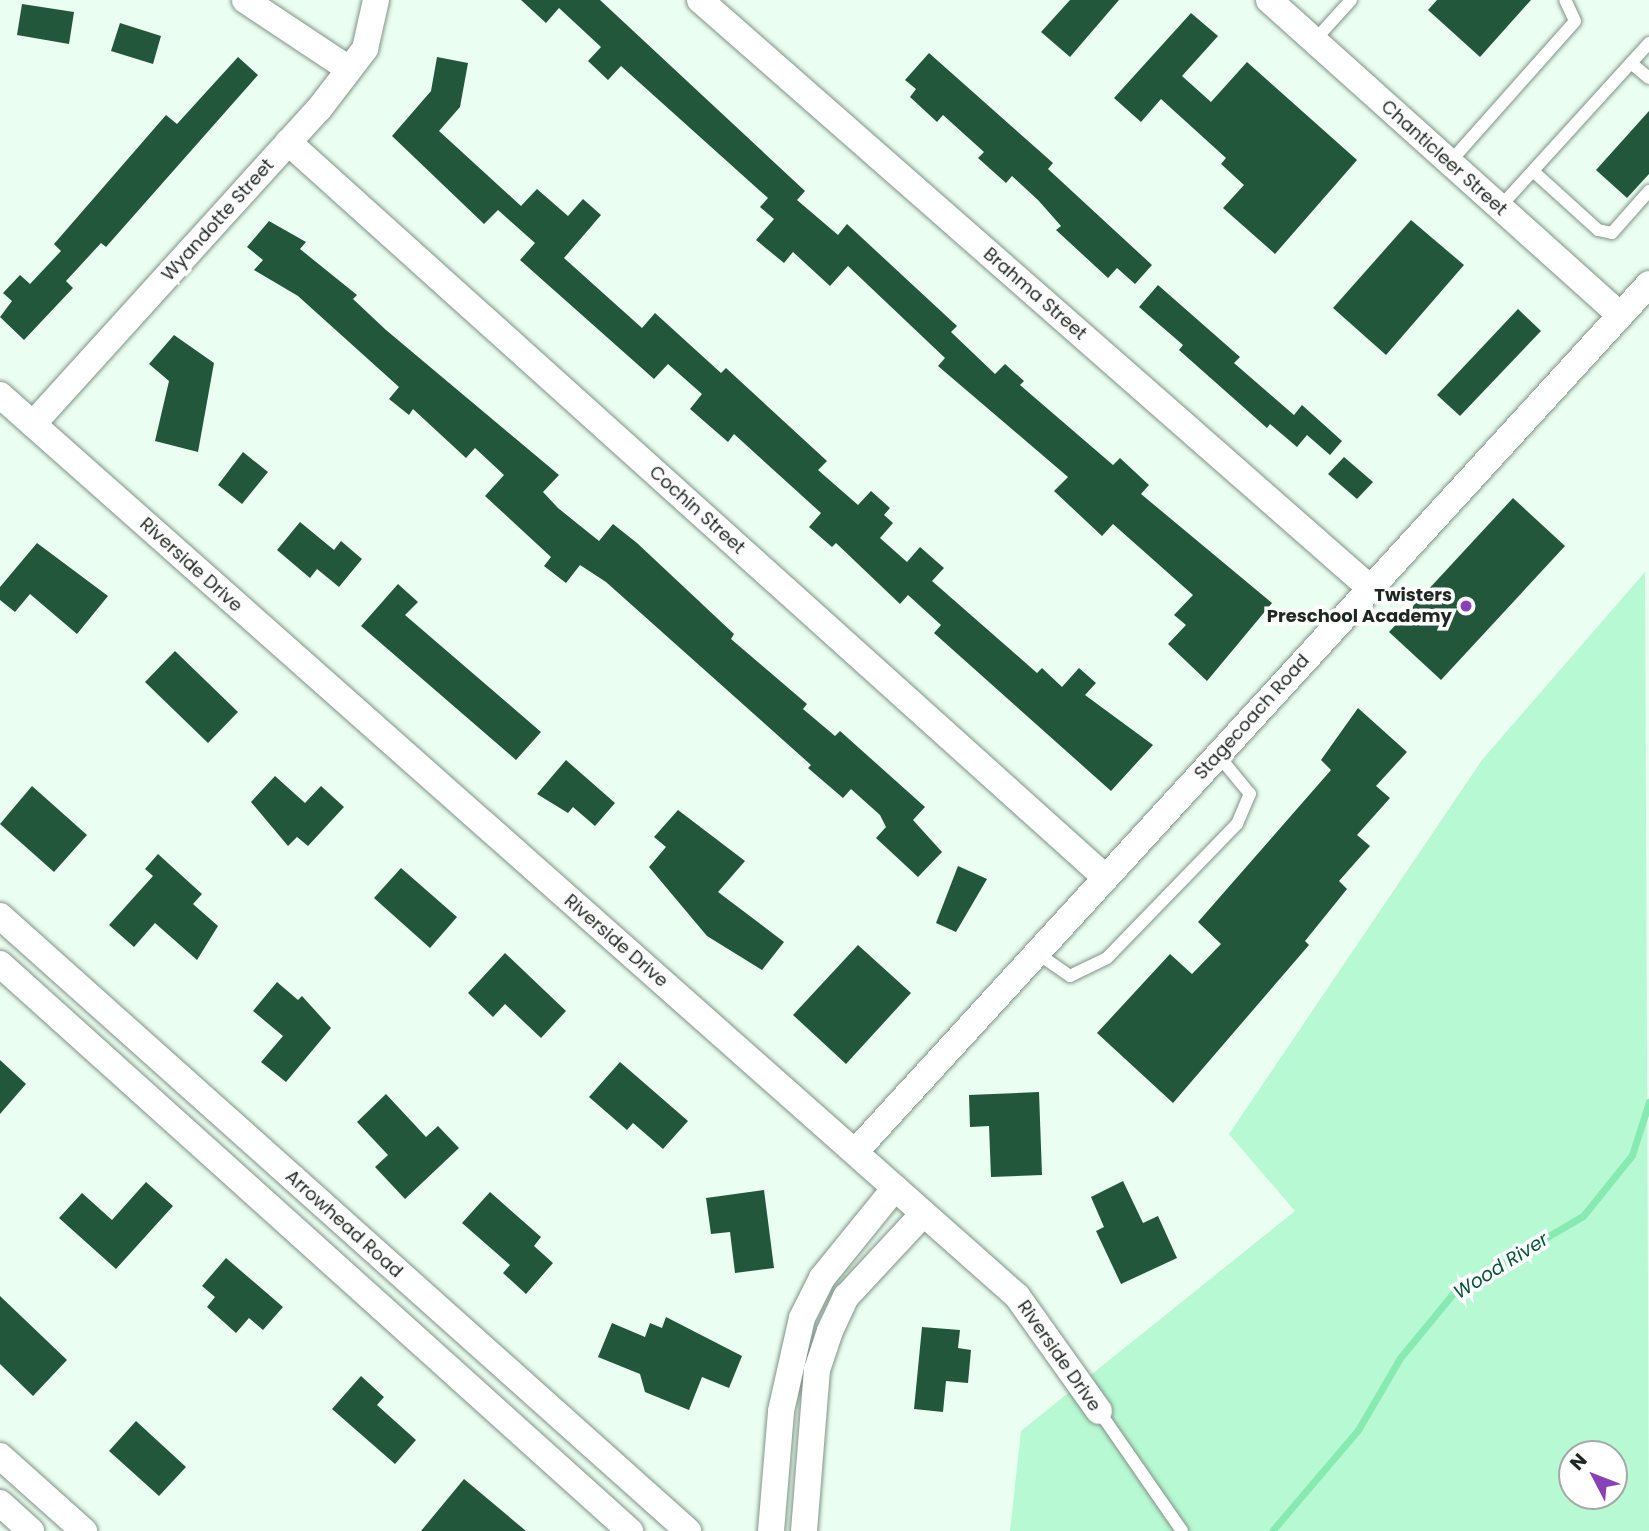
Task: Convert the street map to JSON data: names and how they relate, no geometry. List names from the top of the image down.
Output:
{
  "streets": {
    "street": [
      "Chanticleer Street",
      "Wyandotte Street",
      "Brahma Street",
      "Cochin Street",
      "Riverside Drive",
      "Stagecoach Road",
      "Arrowhead Road"
    ]
  },
  "crossings": [
    ["Chanticleer Street", "Stagecoach Road"],
    ["Wyandotte Street", "Cochin Street"],
    ["Wyandotte Street", "Riverside Drive"],
    ["Brahma Street", "Stagecoach Road"],
    ["Cochin Street", "Stagecoach Road"],
    ["Riverside Drive", "Stagecoach Road"]
  ],
  "water": ["Wood River"],
  "places": ["Twisters Preschool Academy"],
  "north": "top left"
}
